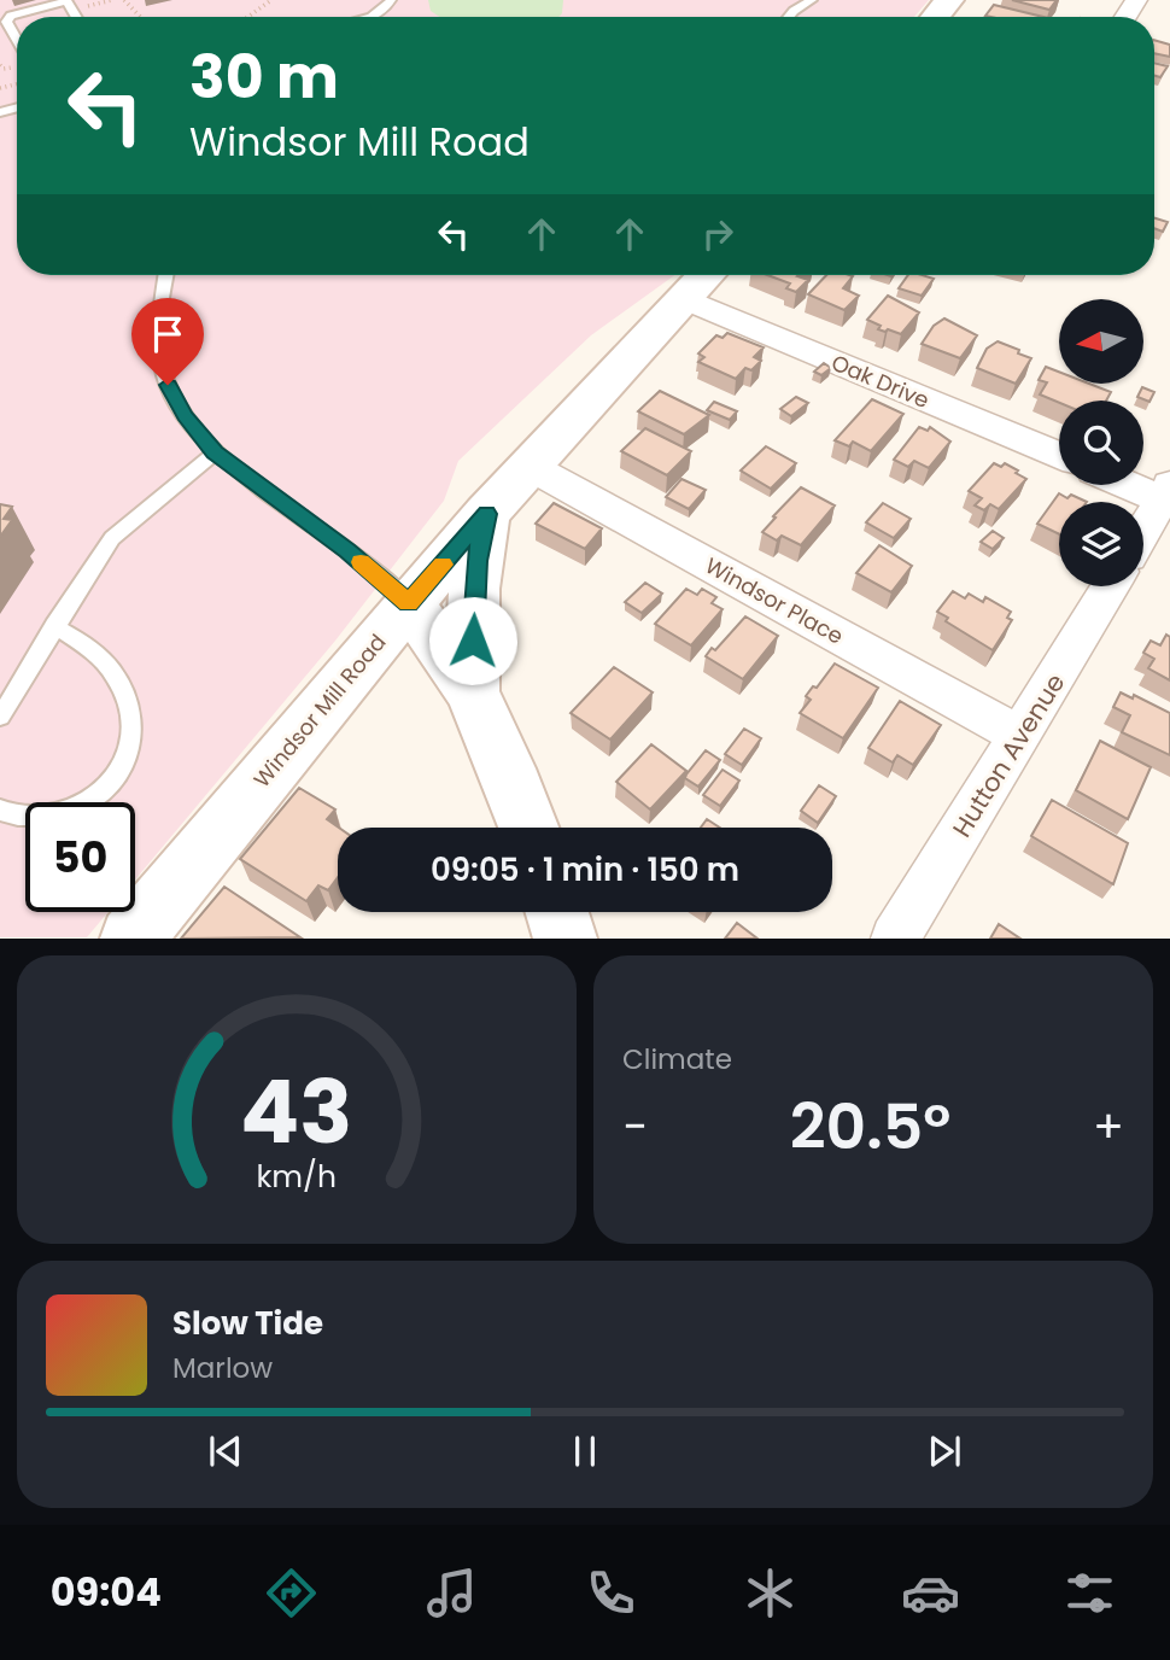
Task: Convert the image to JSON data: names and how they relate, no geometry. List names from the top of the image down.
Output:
{
  "streets": {
    "main road": ["Windsor Mill Road"],
    "street": ["Oak Drive", "Windsor Place", "Hutton Avenue"]
  },
  "crossings": [
    ["Oak Drive", "Windsor Mill Road"],
    ["Windsor Place", "Windsor Mill Road"],
    ["Windsor Place", "Hutton Avenue"]
  ],
  "north": "left",
  "page": {
    "turn": ["30 m", "Windsor Mill Road"],
    "limit": "50",
    "trip": "09:05 · 1 min · 150 m",
    "tile": "Climate",
    "heat": ["−", "20.5°", "+"],
    "song": ["Slow Tide", "Marlow"],
    "tabs": "09:04",
    "gauge": ["43", "km/h"]
  }
}
